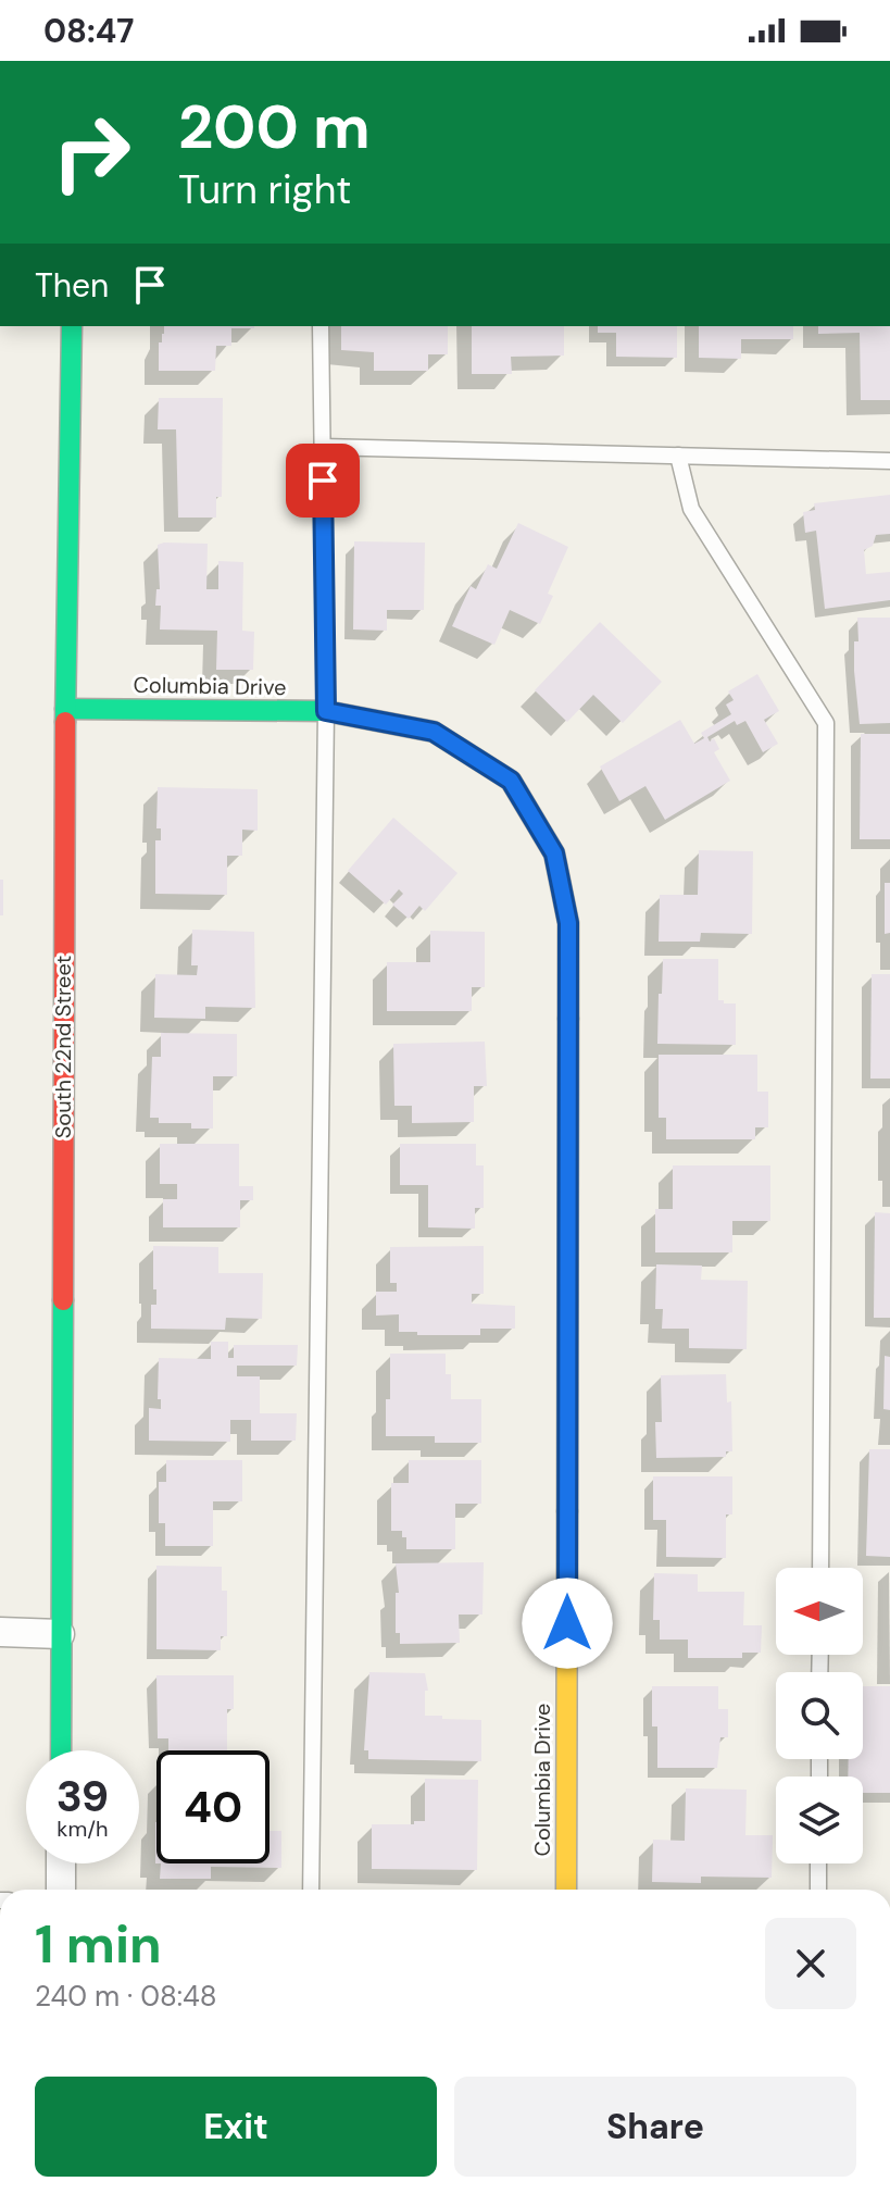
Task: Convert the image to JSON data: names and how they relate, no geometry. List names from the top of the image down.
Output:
{
  "streets": {
    "street": ["Columbia Drive", "South 22nd Street"]
  },
  "crossings": [
    ["Columbia Drive", "South 22nd Street"]
  ],
  "north": "left",
  "page": {
    "status": "08:47",
    "turn": ["200 m", "Turn right"],
    "then": "Then",
    "speed": "39 km/h",
    "limit": "40",
    "heading": ["1 min", "240 m · 08:48"],
    "buttons": ["Exit", "Share"]
  }
}
